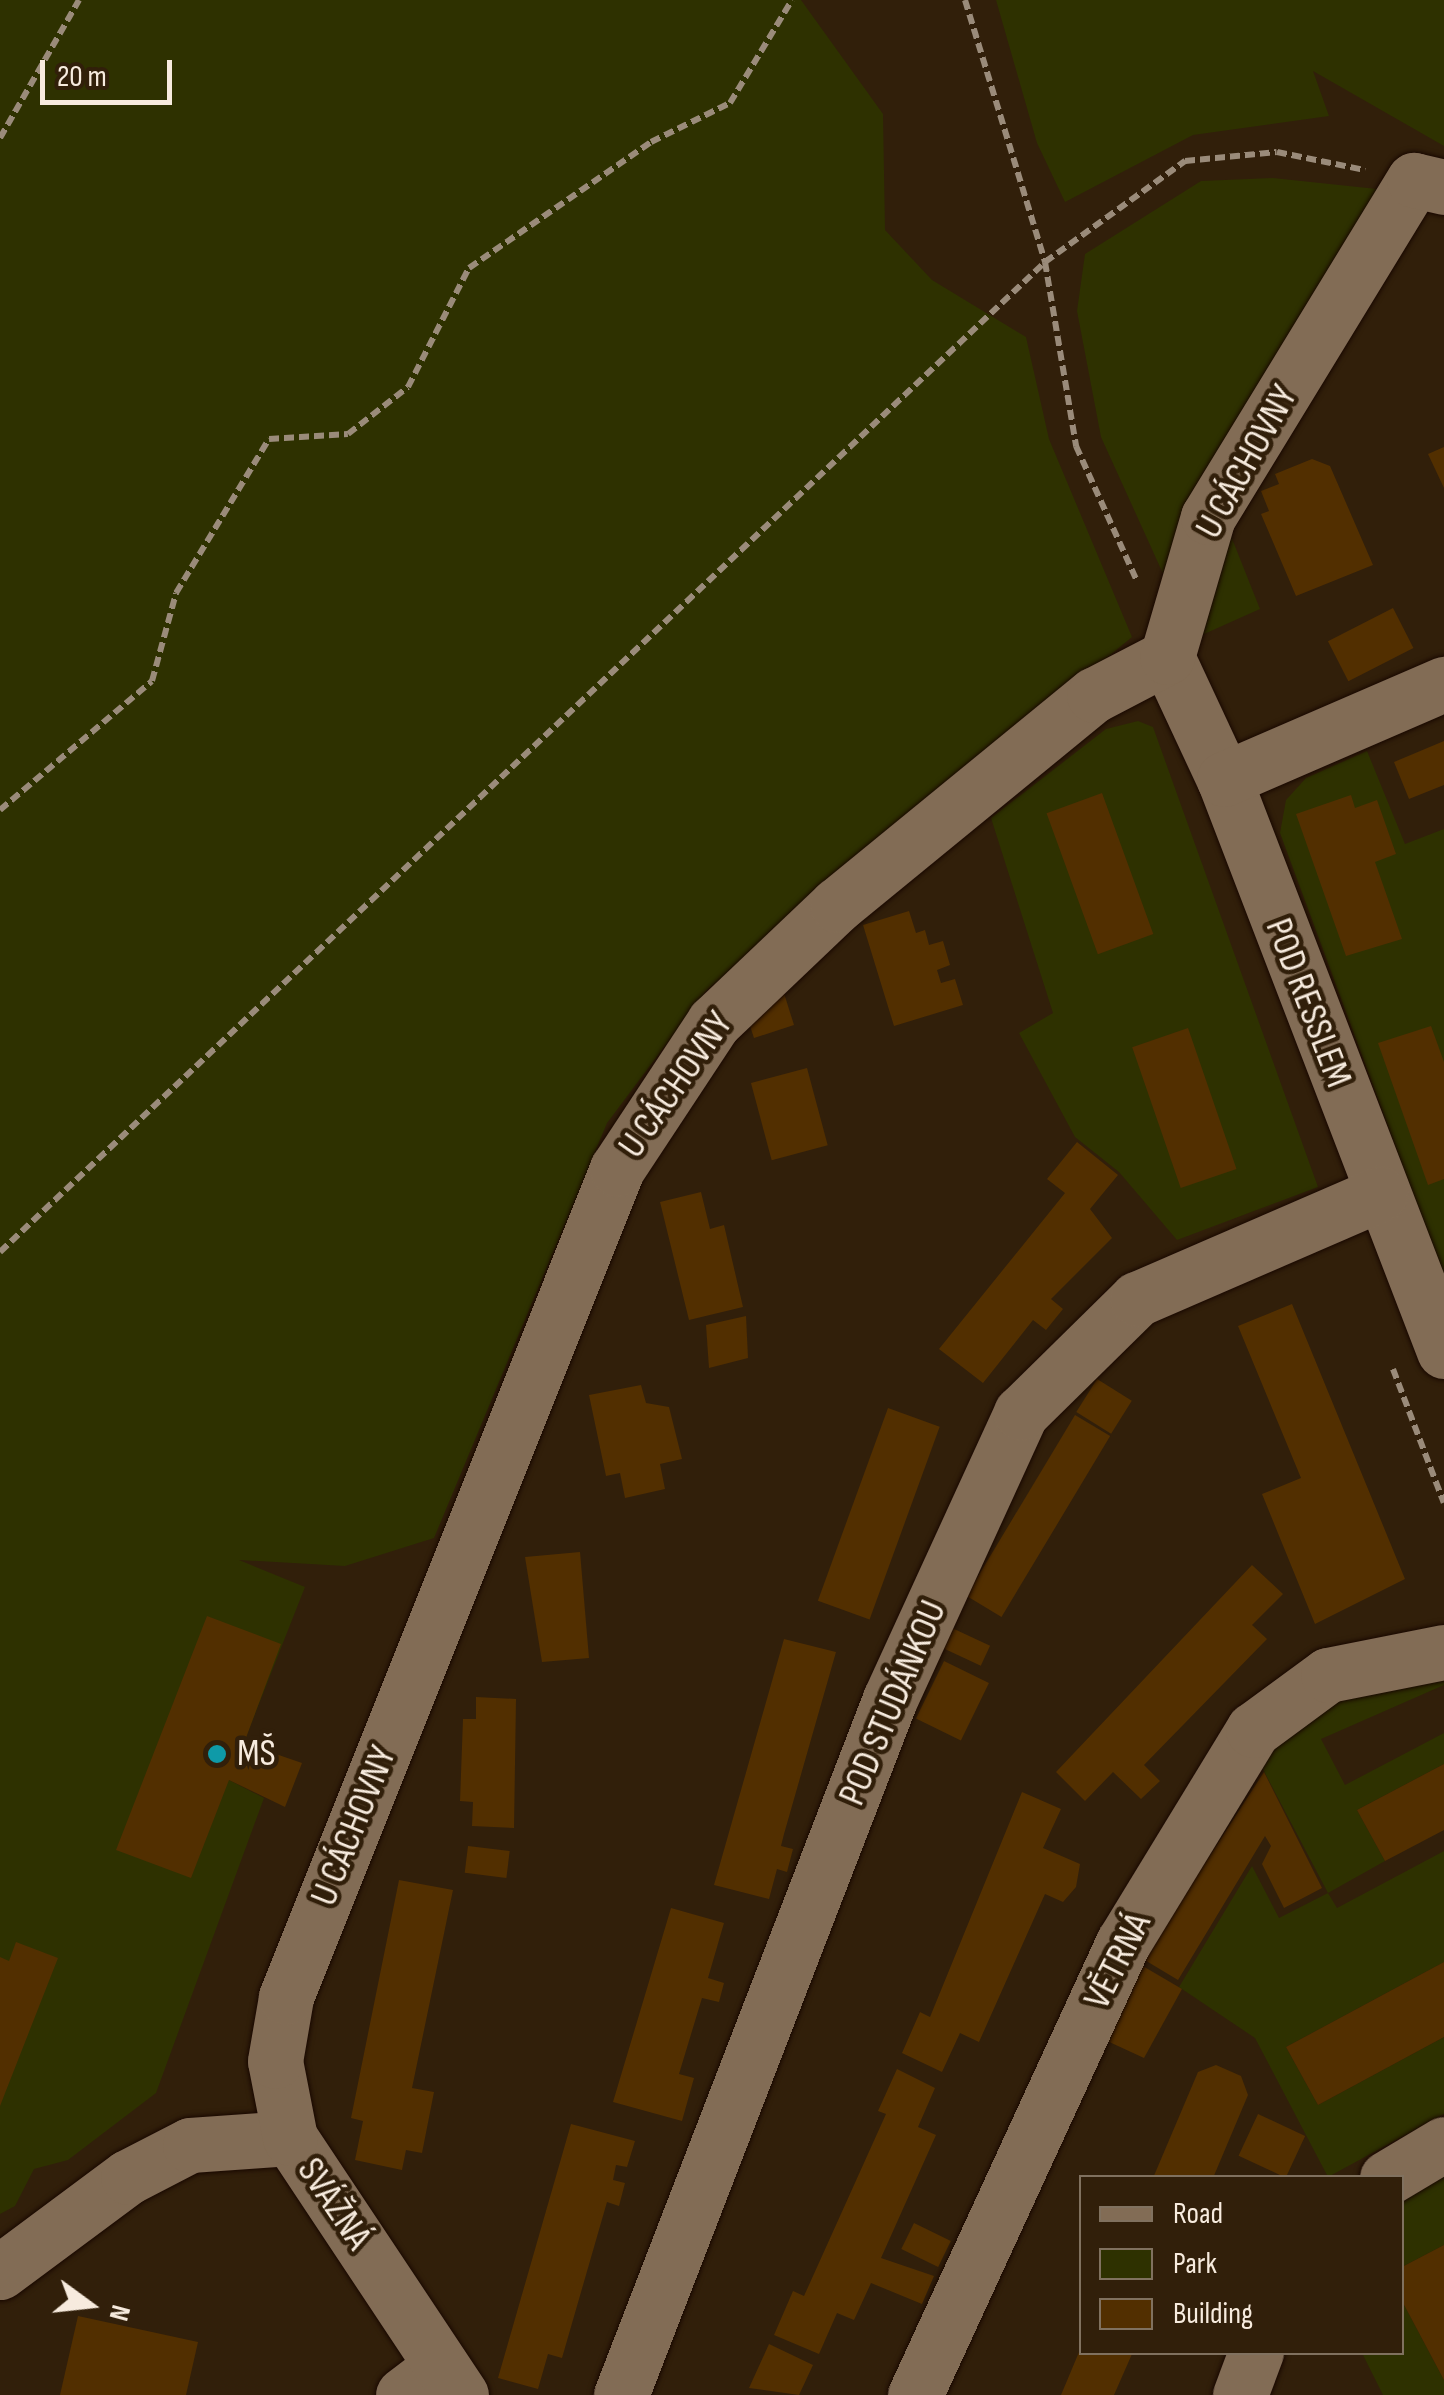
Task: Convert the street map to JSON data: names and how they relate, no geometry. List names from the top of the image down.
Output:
{
  "streets": {
    "street": [
      "U CÁCHOVNY",
      "POD RESSLEM",
      "POD STUDÁNKOU",
      "VĚTRNÁ",
      "SVÁŽNÁ"
    ]
  },
  "crossings": [
    ["U CÁCHOVNY", "POD RESSLEM"],
    ["U CÁCHOVNY", "SVÁŽNÁ"],
    ["POD RESSLEM", "POD STUDÁNKOU"]
  ],
  "places": ["MŠ"],
  "legend": ["Road", "Park", "Building"],
  "scale_bar": "20 m",
  "north": "right"
}
